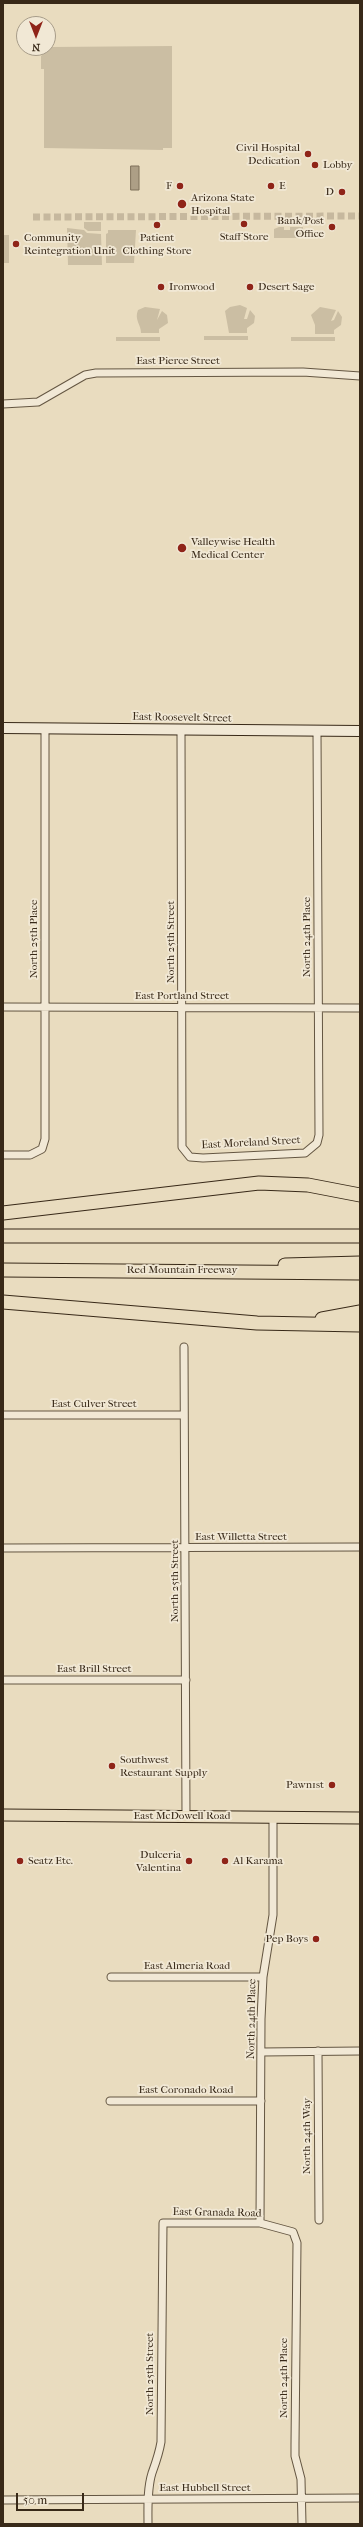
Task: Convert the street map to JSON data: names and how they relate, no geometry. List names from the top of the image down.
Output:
{
  "streets": {
    "highway": ["Red Mountain Freeway"],
    "main road": ["East McDowell Road"],
    "street": [
      "East Pierce Street",
      "East Roosevelt Street",
      "North 24th Place",
      "North 25th Place",
      "North 25th Street",
      "East Portland Street",
      "East Moreland Street",
      "East Culver Street",
      "East Willetta Street",
      "East Brill Street",
      "East Almeria Road",
      "East Coronado Road",
      "North 24th Way",
      "East Granada Road",
      "East Hubbell Street"
    ]
  },
  "crossings": [
    ["East Roosevelt Street", "North 24th Place"],
    ["East Roosevelt Street", "North 25th Place"],
    ["East Roosevelt Street", "North 25th Street"],
    ["North 24th Place", "East Portland Street"],
    ["North 24th Place", "East Moreland Street"],
    ["North 24th Place", "East McDowell Road"],
    ["North 24th Place", "East Almeria Road"],
    ["North 24th Place", "East Coronado Road"],
    ["North 24th Place", "East Granada Road"],
    ["North 24th Place", "East Hubbell Street"],
    ["North 25th Place", "East Portland Street"],
    ["North 25th Street", "East Portland Street"],
    ["North 25th Street", "East Moreland Street"],
    ["North 25th Street", "East Culver Street"],
    ["North 25th Street", "East Willetta Street"],
    ["North 25th Street", "East Brill Street"],
    ["North 25th Street", "East McDowell Road"],
    ["North 25th Street", "East Granada Road"],
    ["North 25th Street", "East Hubbell Street"]
  ],
  "places": [
    "Civil Hospital Dedication",
    "Lobby",
    "F",
    "E",
    "D",
    "Arizona State Hospital",
    "Staff Store",
    "Patient Clothing Store",
    "Bank/Post Office",
    "Community Reintegration Unit",
    "Ironwood",
    "Desert Sage",
    "Valleywise Health Medical Center",
    "Southwest Restaurant Supply",
    "Pawn1st",
    "Seatz Etc.",
    "Dulceria Valentina",
    "Al Karama",
    "Pep Boys"
  ],
  "scale_bar": "50 m",
  "north": "bottom"
}
